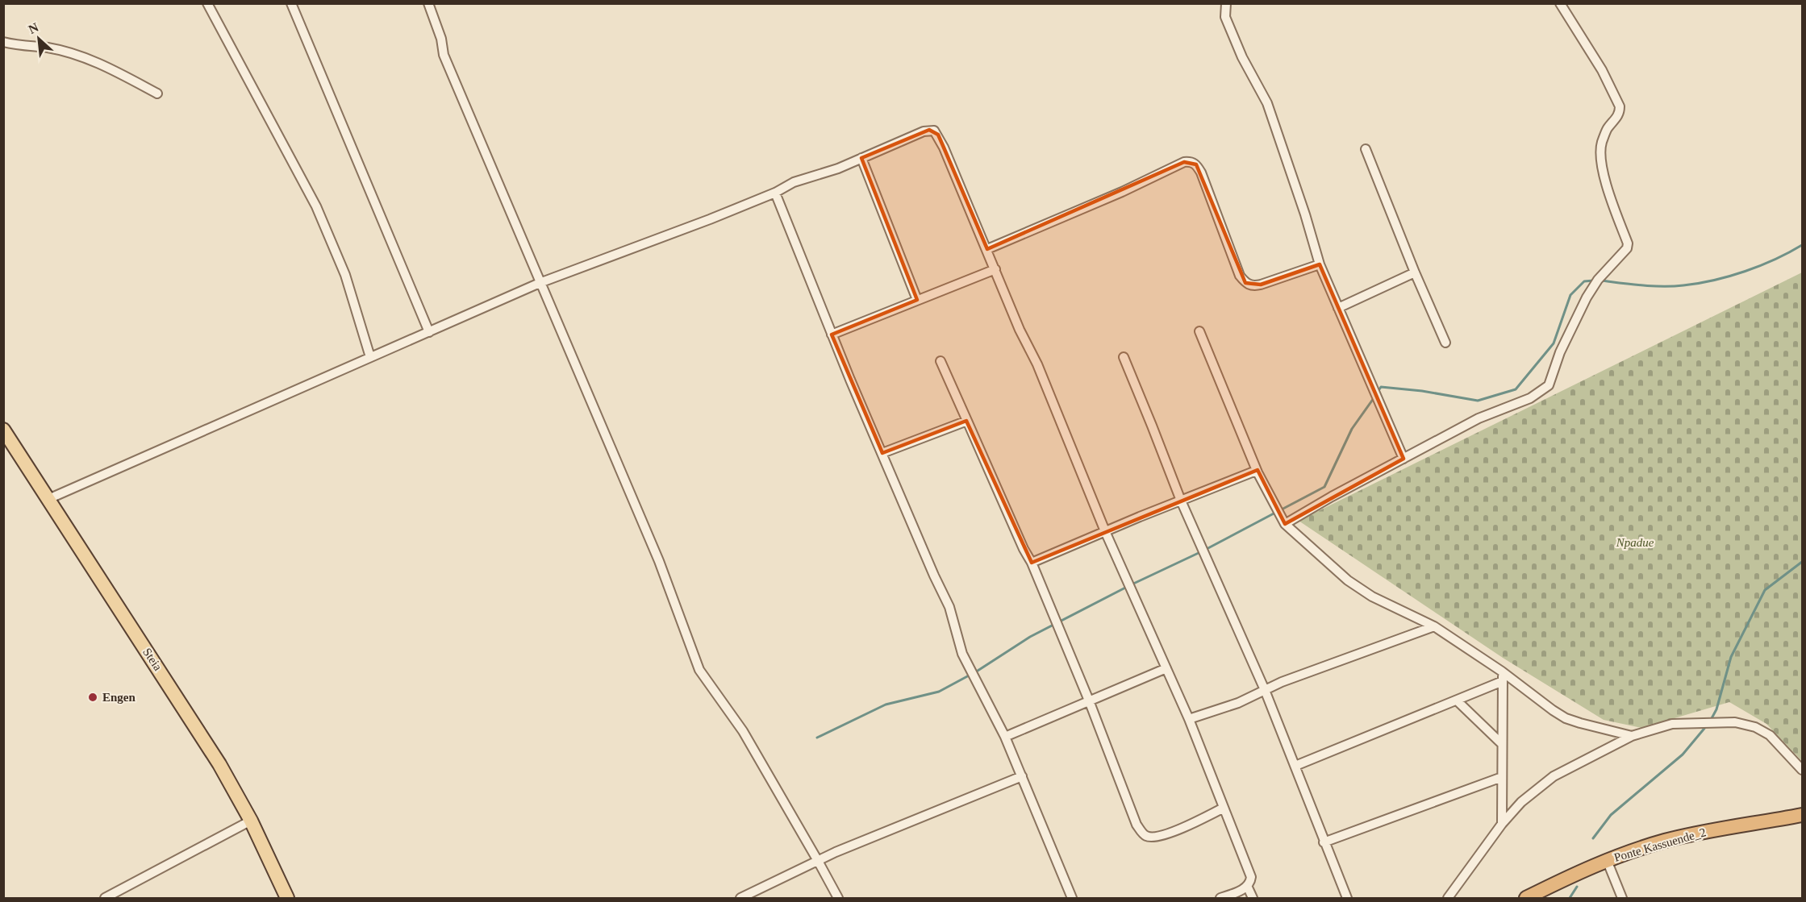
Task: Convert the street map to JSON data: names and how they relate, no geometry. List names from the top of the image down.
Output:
{
  "streets": {
    "highway": ["Ponte Kassuende_2"],
    "main road": ["Steia"]
  },
  "parks": ["Npadue"],
  "places": ["Engen"],
  "north": "top left"
}
